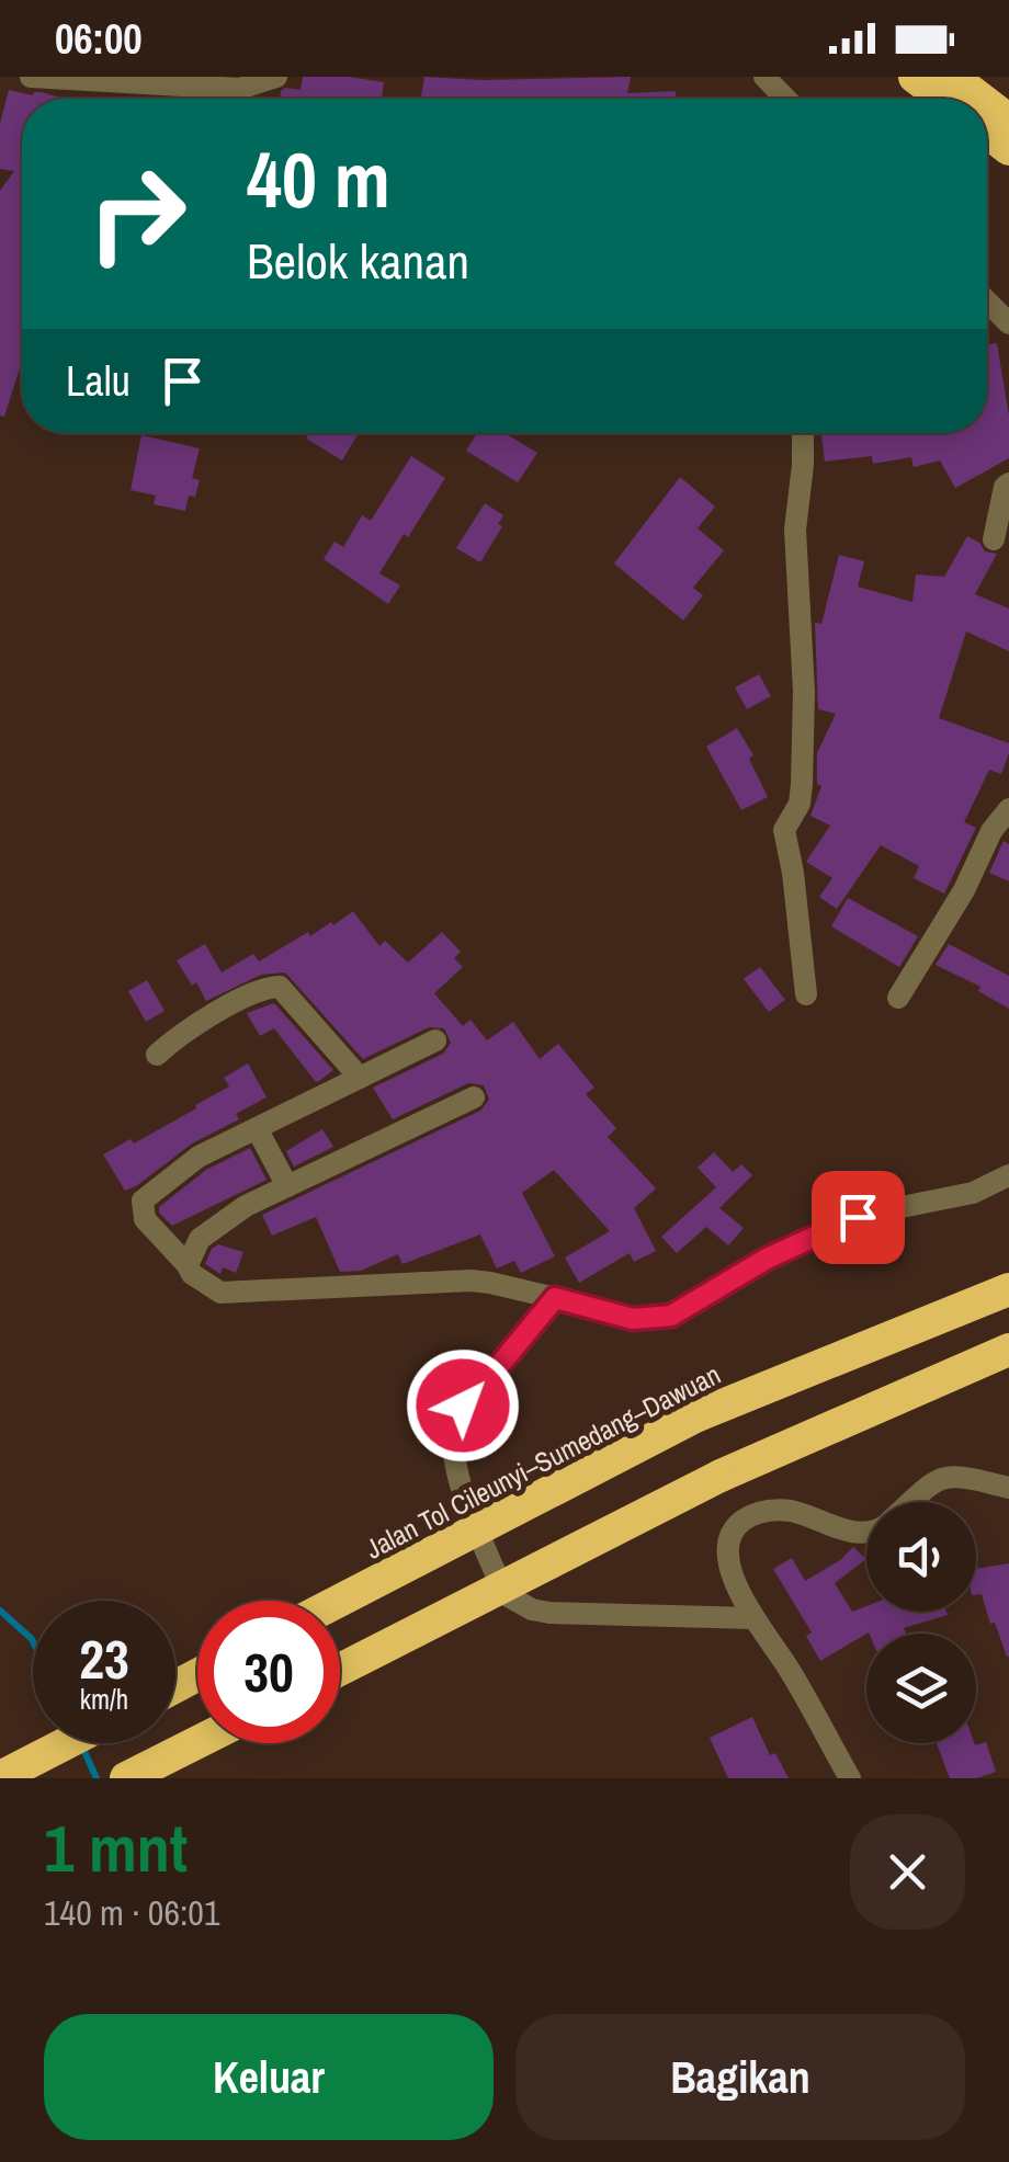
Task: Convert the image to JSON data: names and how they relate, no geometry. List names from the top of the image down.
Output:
{
  "streets": {
    "highway": ["Jalan Tol Cileunyi–Sumedang–Dawuan"]
  },
  "page": {
    "status": "06:00",
    "turn": ["40 m", "Belok kanan"],
    "then": "Lalu",
    "speed": "23 km/h",
    "limit": "30",
    "heading": ["1 mnt", "140 m · 06:01"],
    "buttons": ["Keluar", "Bagikan"]
  }
}
